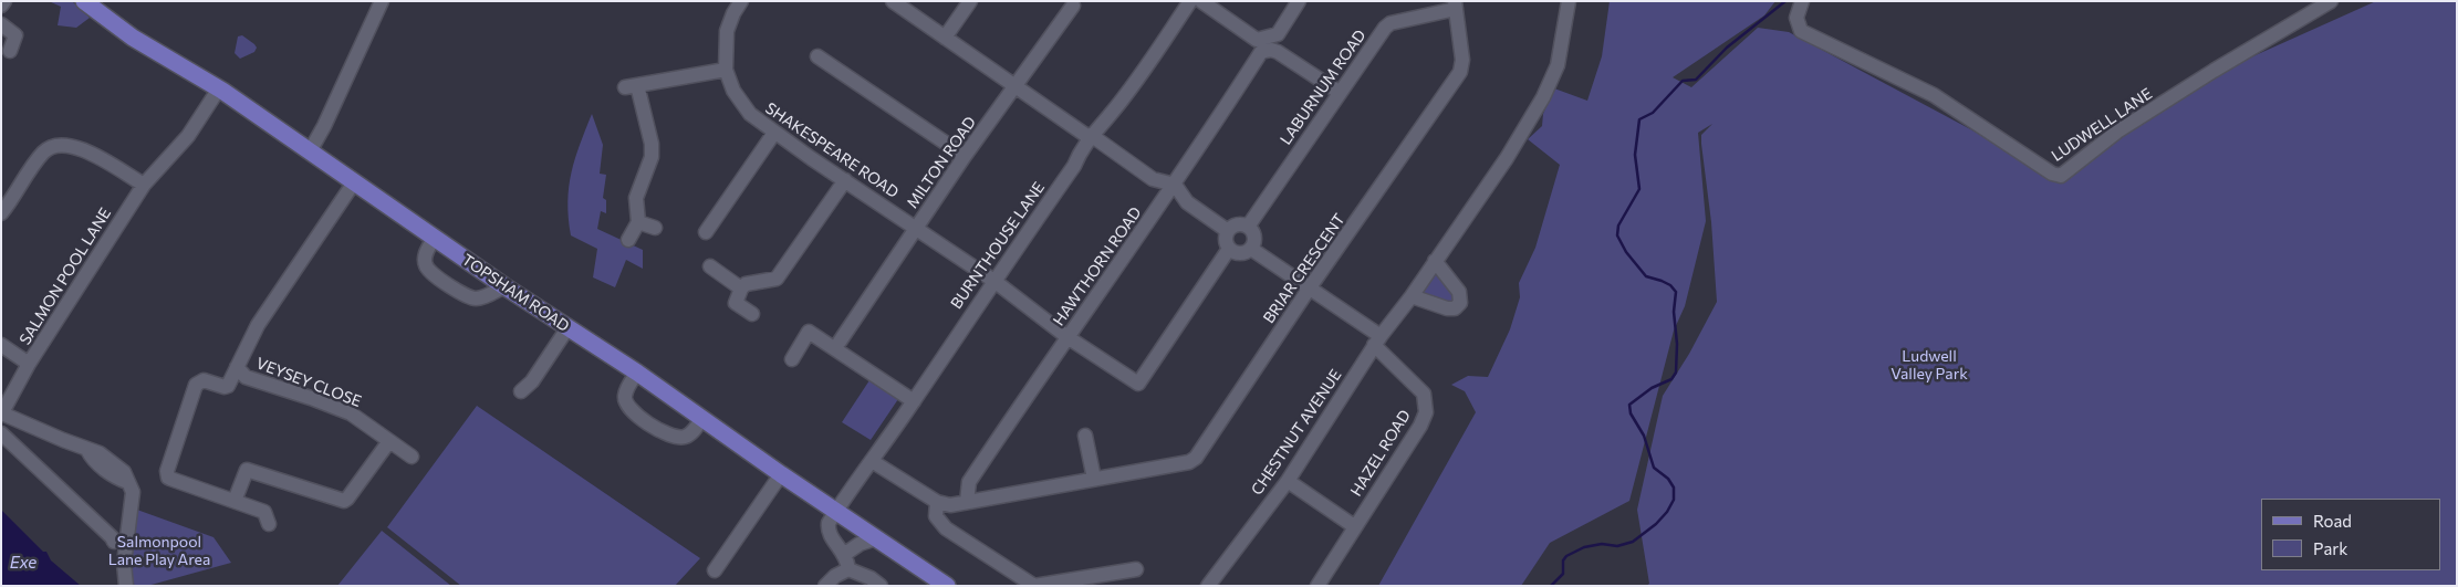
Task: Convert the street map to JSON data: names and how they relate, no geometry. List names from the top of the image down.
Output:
{
  "streets": {
    "main road": ["TOPSHAM ROAD"],
    "street": [
      "LABURNUM ROAD",
      "LUDWELL LANE",
      "SHAKESPEARE ROAD",
      "MILTON ROAD",
      "BURNTHOUSE LANE",
      "HAWTHORN ROAD",
      "BRIAR CRESCENT",
      "SALMON POOL LANE",
      "VEYSEY CLOSE",
      "CHESTNUT AVENUE",
      "HAZEL ROAD"
    ]
  },
  "crossings": [
    ["LABURNUM ROAD", "SHAKESPEARE ROAD"],
    ["LABURNUM ROAD", "HAWTHORN ROAD"],
    ["LABURNUM ROAD", "BRIAR CRESCENT"],
    ["LABURNUM ROAD", "HAZEL ROAD"],
    ["SHAKESPEARE ROAD", "MILTON ROAD"],
    ["SHAKESPEARE ROAD", "BURNTHOUSE LANE"],
    ["SHAKESPEARE ROAD", "HAWTHORN ROAD"],
    ["SHAKESPEARE ROAD", "HAZEL ROAD"],
    ["BURNTHOUSE LANE", "TOPSHAM ROAD"],
    ["HAWTHORN ROAD", "BRIAR CRESCENT"],
    ["BRIAR CRESCENT", "HAZEL ROAD"],
    ["SALMON POOL LANE", "TOPSHAM ROAD"],
    ["CHESTNUT AVENUE", "HAZEL ROAD"]
  ],
  "water": ["Exe"],
  "parks": ["Ludwell Valley Park", "Salmonpool Lane Play Area"],
  "legend": ["Road", "Park"]
}
